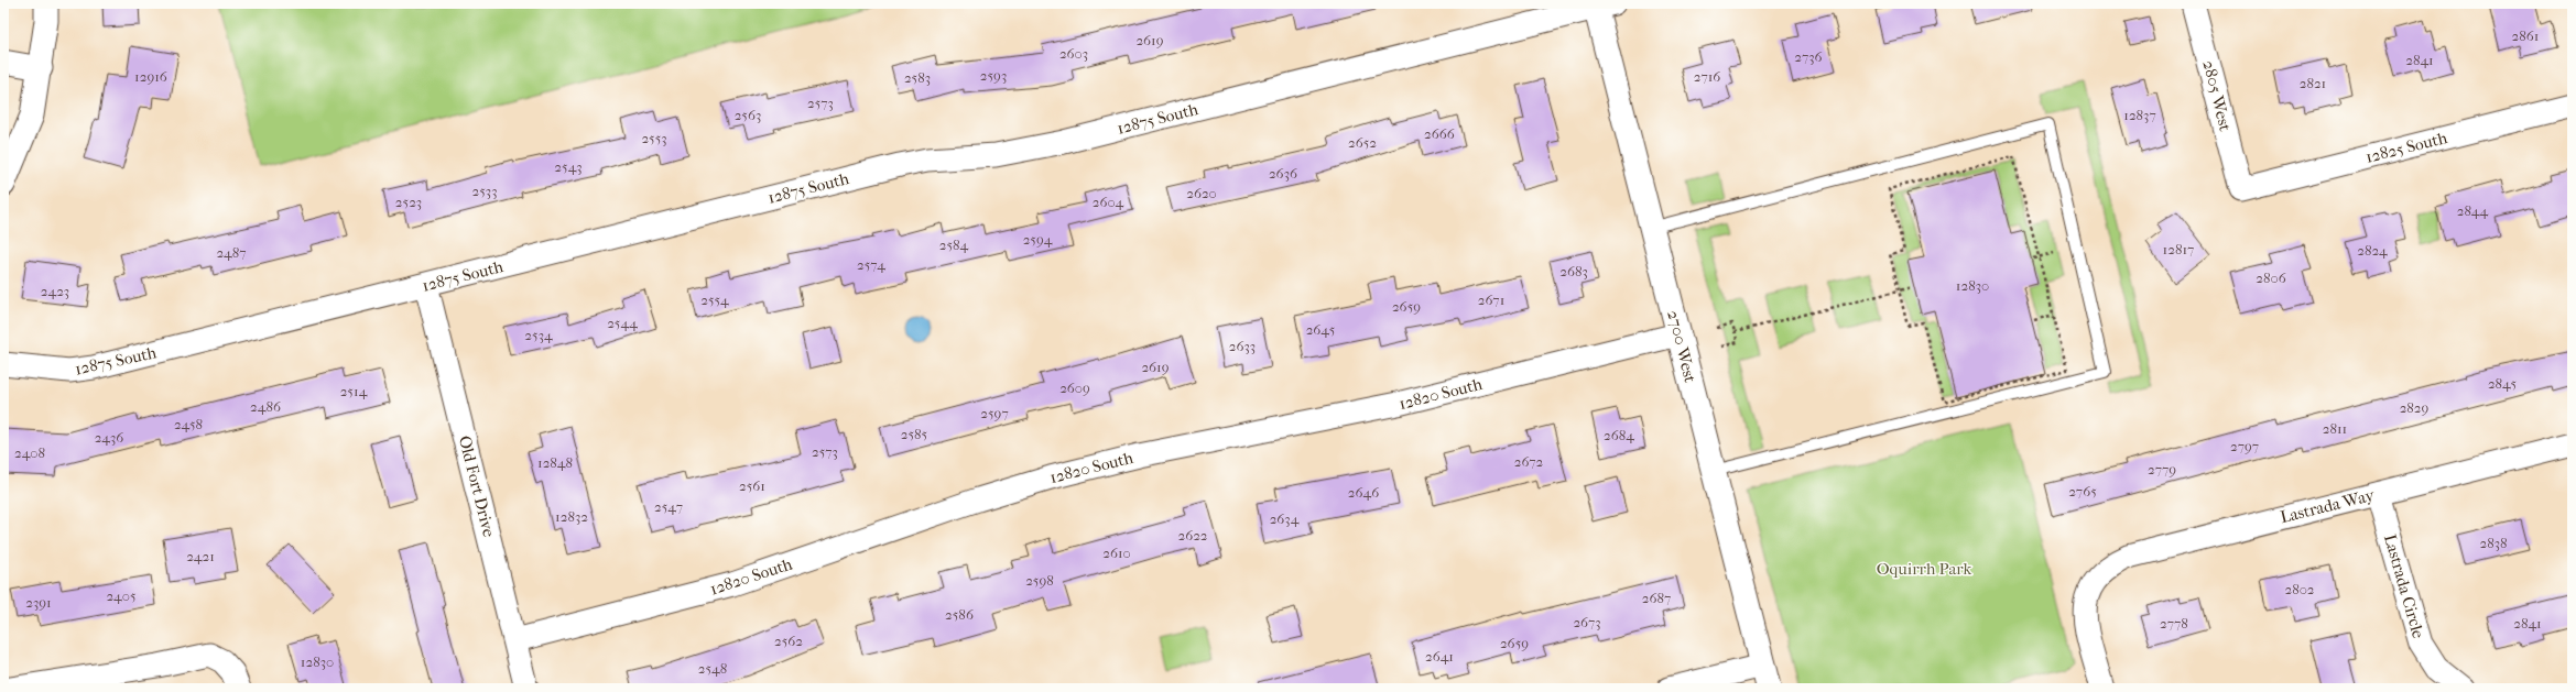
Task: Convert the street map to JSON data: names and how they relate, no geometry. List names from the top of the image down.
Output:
{
  "streets": {
    "main road": ["2700 West"],
    "street": [
      "2805 West",
      "12875 South",
      "12825 South",
      "12820 South",
      "Old Fort Drive",
      "Lastrada Way",
      "Lastrada Circle"
    ]
  },
  "crossings": [
    ["2805 West", "12825 South"],
    ["12875 South", "2700 West"],
    ["12875 South", "Old Fort Drive"],
    ["2700 West", "12820 South"],
    ["12820 South", "Old Fort Drive"],
    ["Lastrada Way", "Lastrada Circle"]
  ],
  "parks": ["Oquirrh Park"],
  "house_numbers": [
    "2861",
    "2619",
    "2603",
    "2736",
    "2841",
    "2593",
    "12916",
    "2716",
    "2583",
    "2821",
    "2573",
    "2563",
    "12837",
    "2666",
    "2553",
    "2652",
    "2543",
    "2636",
    "2533",
    "2620",
    "2523",
    "2604",
    "2844",
    "2594",
    "2584",
    "12817",
    "2824",
    "2487",
    "2574",
    "2683",
    "2806",
    "12830",
    "2423",
    "2554",
    "2671",
    "2659",
    "2544",
    "2645",
    "2534",
    "2633",
    "2619",
    "2845",
    "2609",
    "2514",
    "2486",
    "2829",
    "2597",
    "2458",
    "2811",
    "2585",
    "2684",
    "2436",
    "2797",
    "2573",
    "2408",
    "2672",
    "12848",
    "2779",
    "2561",
    "2765",
    "2646",
    "2547",
    "12832",
    "2634",
    "2622",
    "2838",
    "2610",
    "2421",
    "2598",
    "2802",
    "2405",
    "2687",
    "2391",
    "2586",
    "2673",
    "2778",
    "2841",
    "2562",
    "2659",
    "2641",
    "12830",
    "2548"
  ]
}
